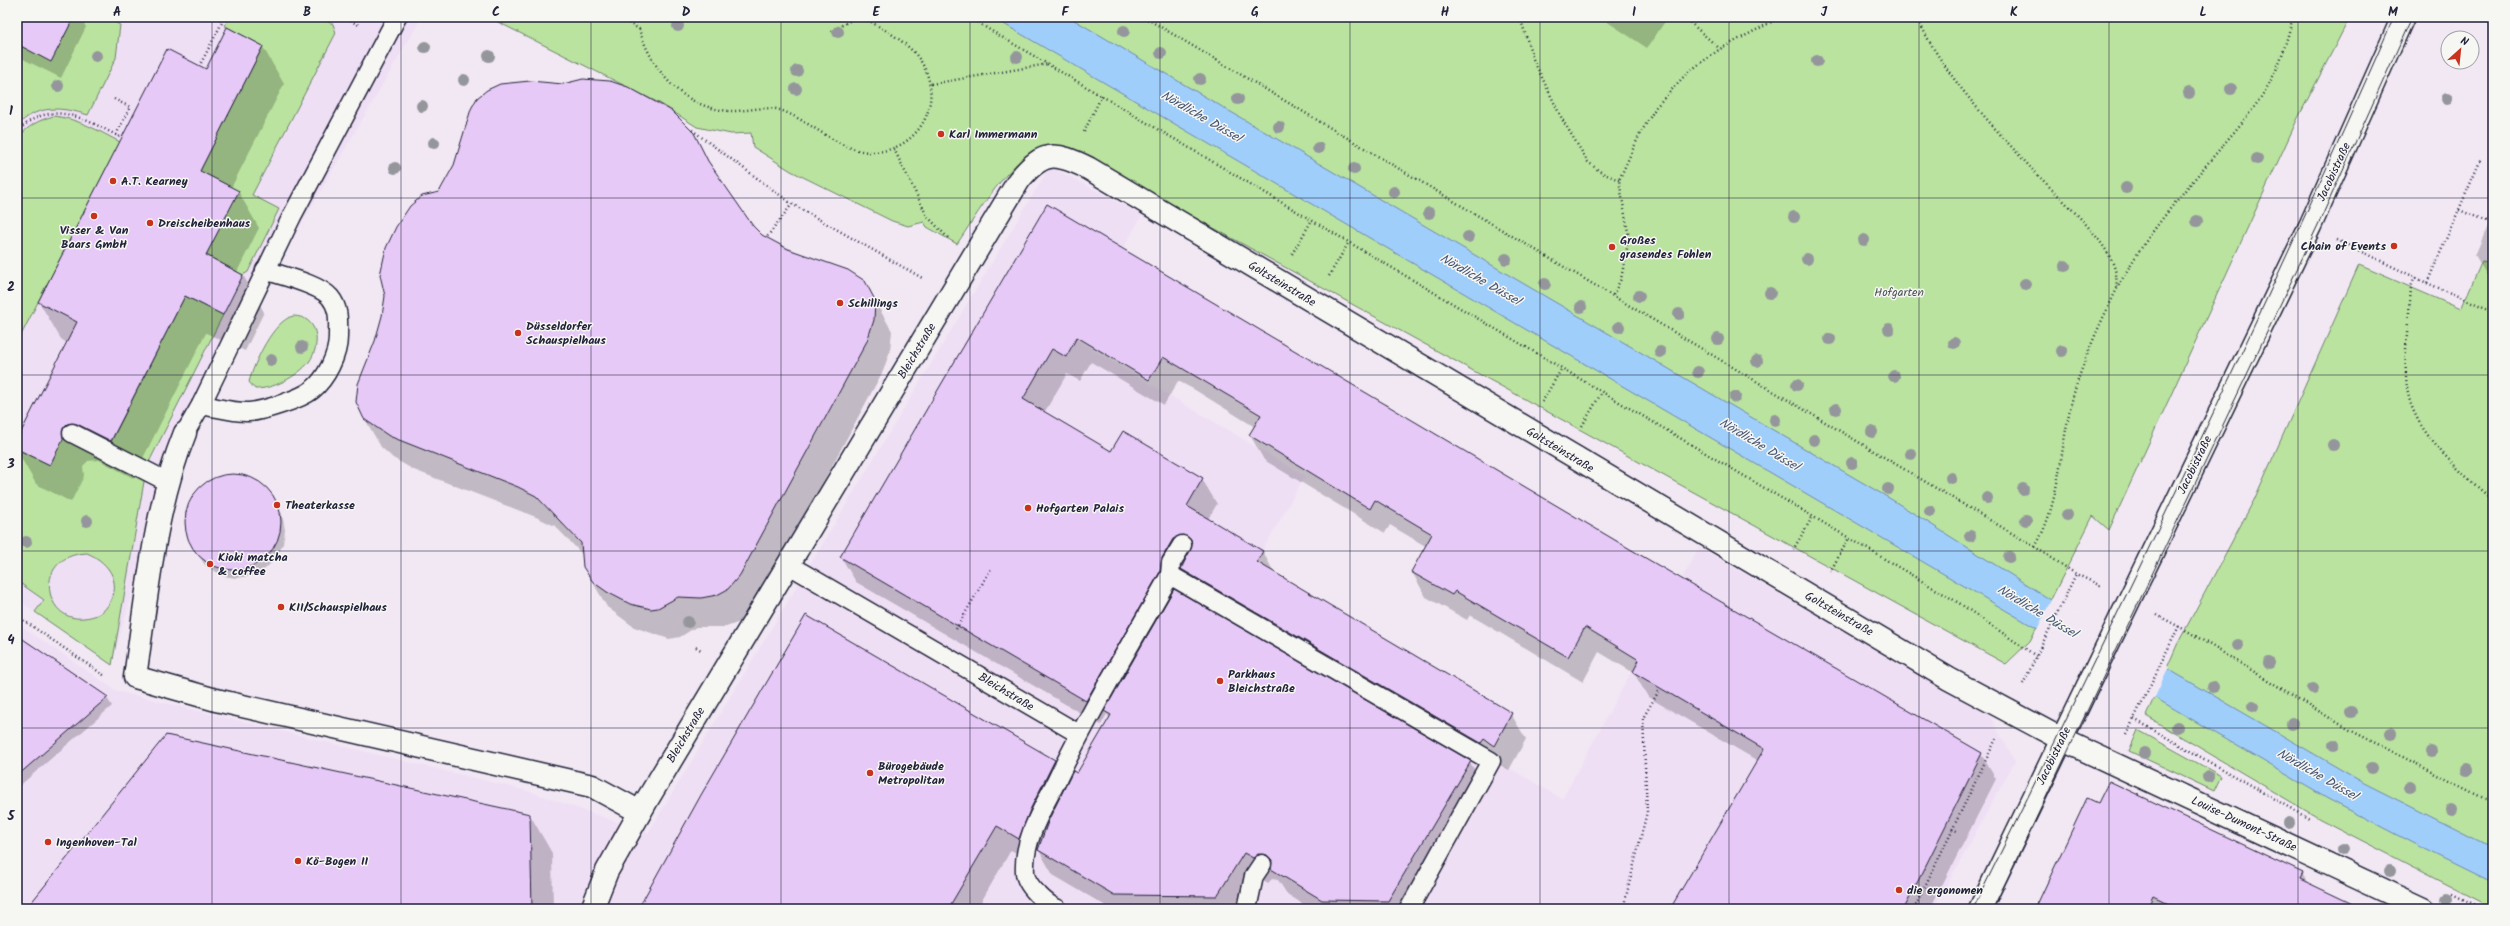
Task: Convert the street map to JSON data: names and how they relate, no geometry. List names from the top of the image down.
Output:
{
  "streets": {
    "street": [
      "Jacobistraße",
      "Goltsteinstraße",
      "Bleichstraße",
      "Louise-Dumont-Straße"
    ]
  },
  "crossings": [
    ["Jacobistraße", "Goltsteinstraße"],
    ["Jacobistraße", "Louise-Dumont-Straße"],
    ["Goltsteinstraße", "Bleichstraße"],
    ["Goltsteinstraße", "Louise-Dumont-Straße"]
  ],
  "water": ["Nördliche Düssel"],
  "parks": ["Hofgarten"],
  "places": [
    "Karl Immermann",
    "A.T. Kearney",
    "Visser & Van Baars GmbH",
    "Dreischeibenhaus",
    "Chain of Events",
    "Großes grasendes Fohlen",
    "Schillings",
    "Düsseldorfer Schauspielhaus",
    "Theaterkasse",
    "Hofgarten Palais",
    "Kioki matcha & coffee",
    "KII/Schauspielhaus",
    "Parkhaus Bleichstraße",
    "Bürogebäude Metropolitan",
    "Ingenhoven-Tal",
    "Kö-Bogen II",
    "die ergonomen"
  ],
  "north": "top right",
  "grid": {
    "columns": [
      "A",
      "B",
      "C",
      "D",
      "E",
      "F",
      "G",
      "H",
      "I",
      "J",
      "K",
      "L",
      "M"
    ],
    "rows": [
      "1",
      "2",
      "3",
      "4",
      "5"
    ]
  }
}
